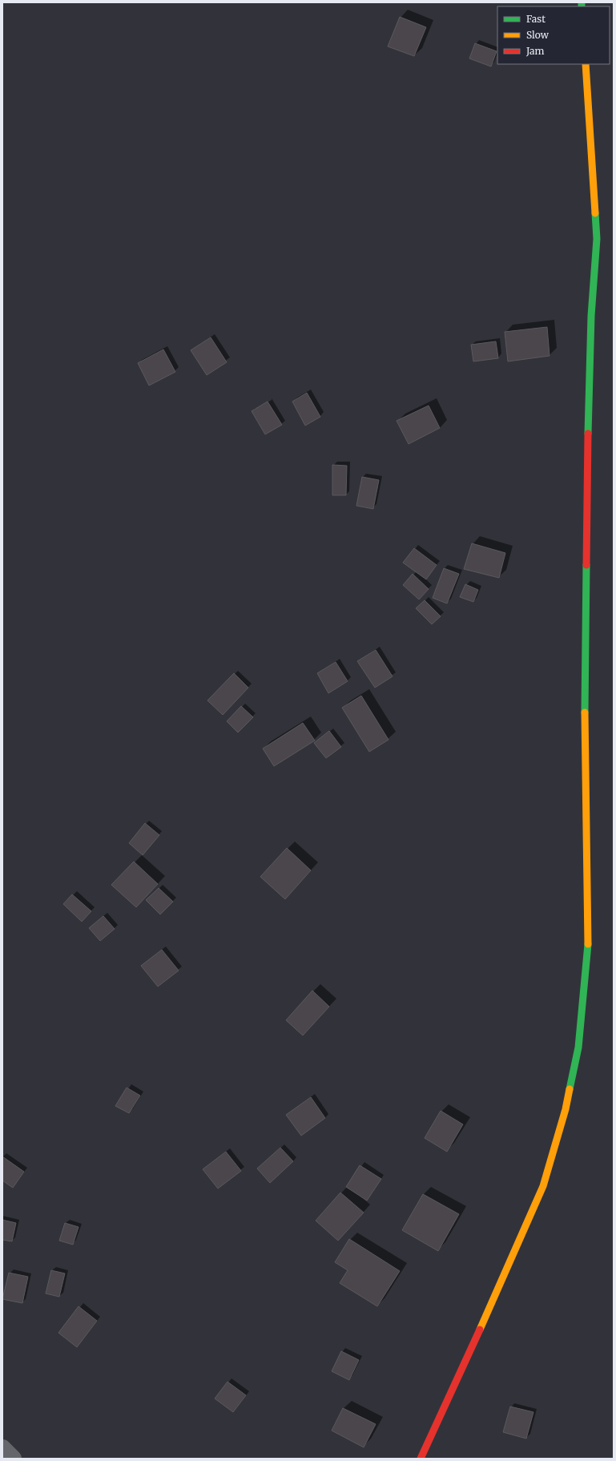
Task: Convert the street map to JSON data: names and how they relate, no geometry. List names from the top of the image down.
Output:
{
  "legend": ["Fast", "Slow", "Jam"]
}
